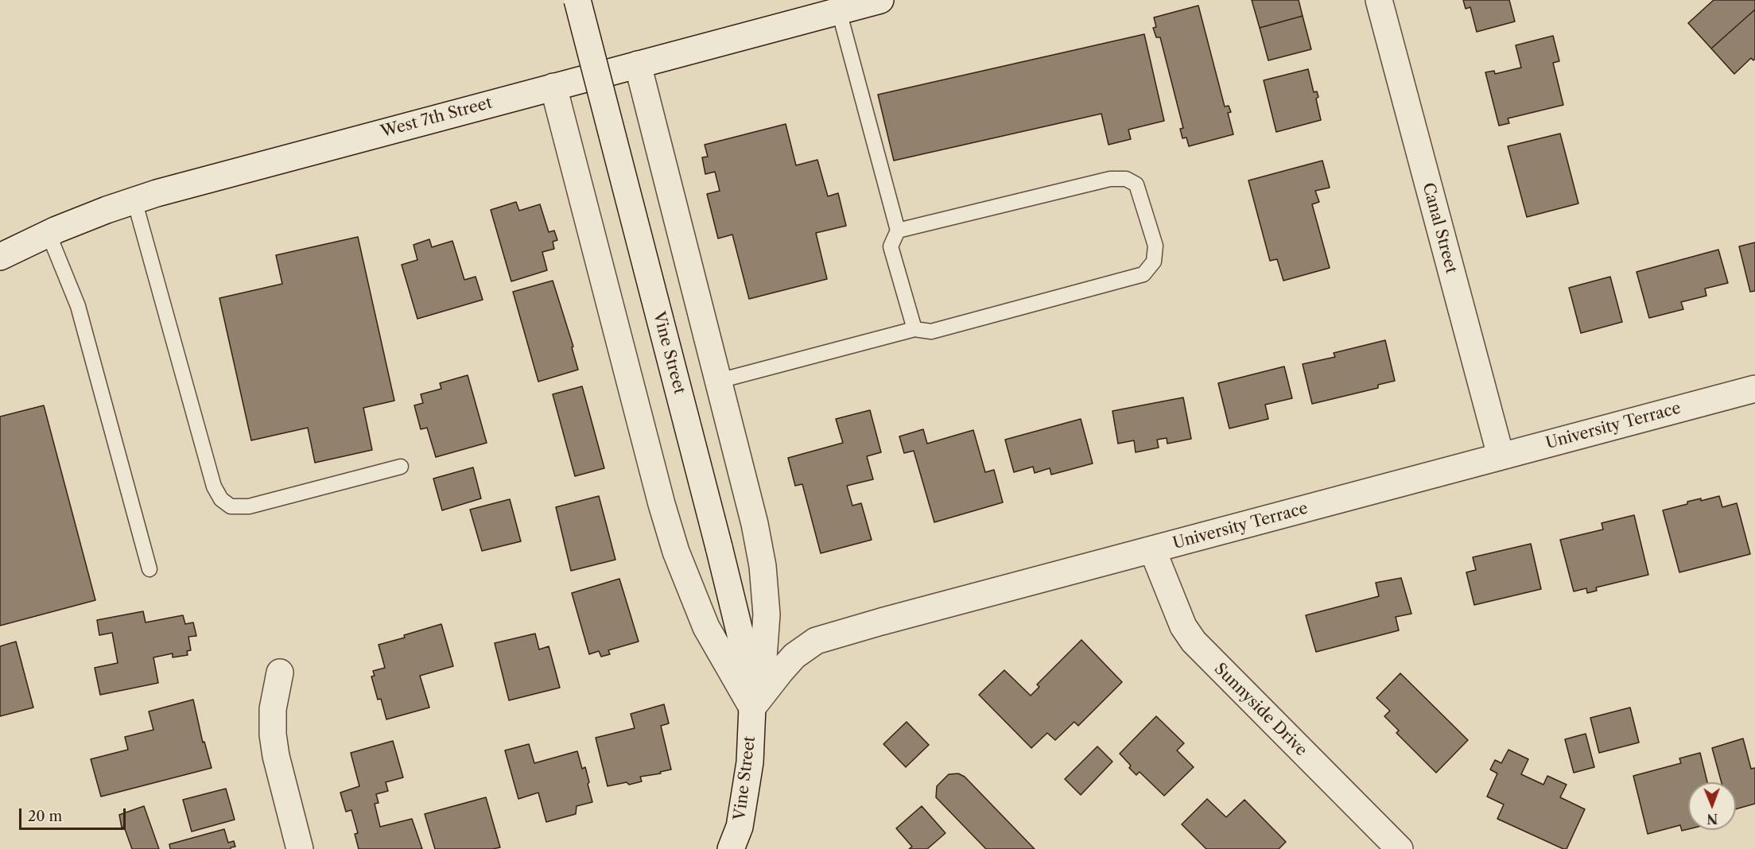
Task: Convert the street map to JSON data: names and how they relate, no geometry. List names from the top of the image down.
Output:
{
  "streets": {
    "street": [
      "West 7th Street",
      "Canal Street",
      "Vine Street",
      "University Terrace",
      "Sunnyside Drive"
    ]
  },
  "crossings": [
    ["West 7th Street", "Vine Street"],
    ["Canal Street", "University Terrace"],
    ["Vine Street", "University Terrace"],
    ["University Terrace", "Sunnyside Drive"]
  ],
  "scale_bar": "20 m",
  "north": "bottom"
}
